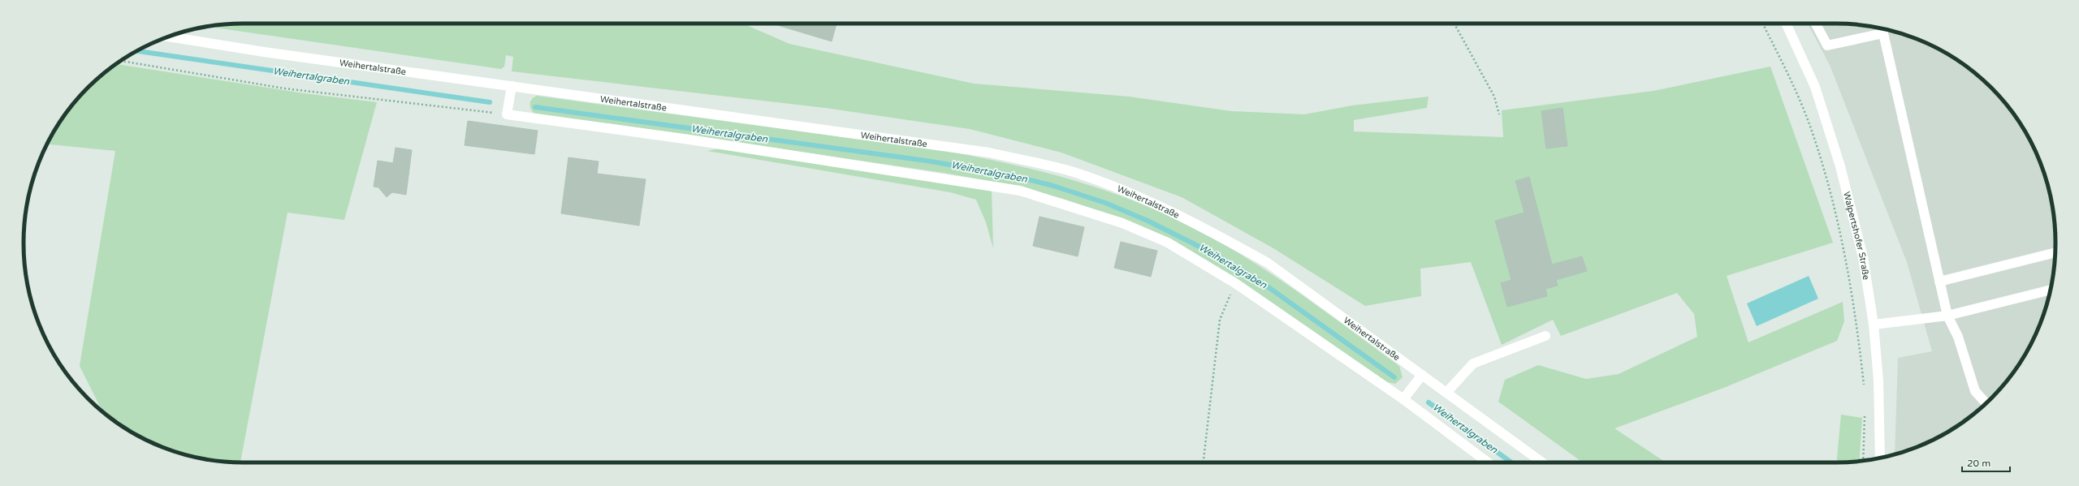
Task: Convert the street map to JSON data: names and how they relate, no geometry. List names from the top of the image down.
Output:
{
  "streets": {
    "street": ["Weihertalstraße", "Walpertshofer Straße"]
  },
  "water": ["Weihertalgraben"],
  "scale_bar": "20 m"
}
